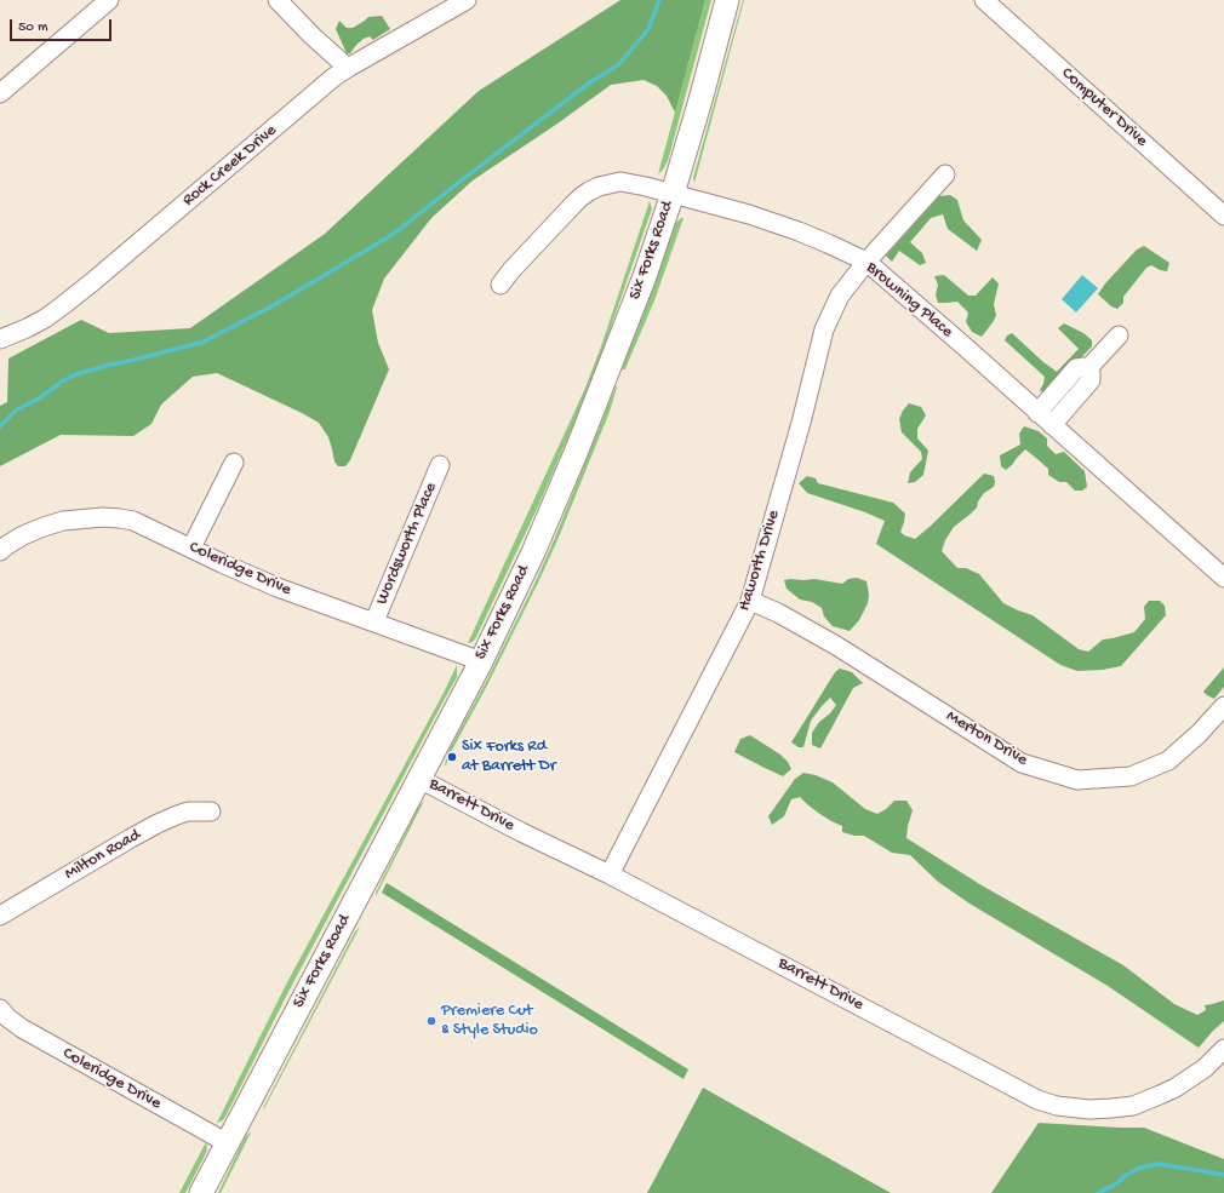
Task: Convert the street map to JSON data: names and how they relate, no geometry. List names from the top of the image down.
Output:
{
  "streets": {
    "main road": ["Six Forks Road"],
    "street": [
      "Computer Drive",
      "Rock Creek Drive",
      "Browning Place",
      "Wordsworth Place",
      "Haworth Drive",
      "Coleridge Drive",
      "Merton Drive",
      "Barrett Drive",
      "Milton Road"
    ]
  },
  "crossings": [
    ["Six Forks Road", "Browning Place"],
    ["Six Forks Road", "Coleridge Drive"],
    ["Six Forks Road", "Barrett Drive"],
    ["Browning Place", "Haworth Drive"],
    ["Wordsworth Place", "Coleridge Drive"],
    ["Haworth Drive", "Merton Drive"],
    ["Haworth Drive", "Barrett Drive"]
  ],
  "places": ["Six Forks Rd at Barrett Dr", "Premiere Cut & Style Studio"],
  "scale_bar": "50 m"
}
